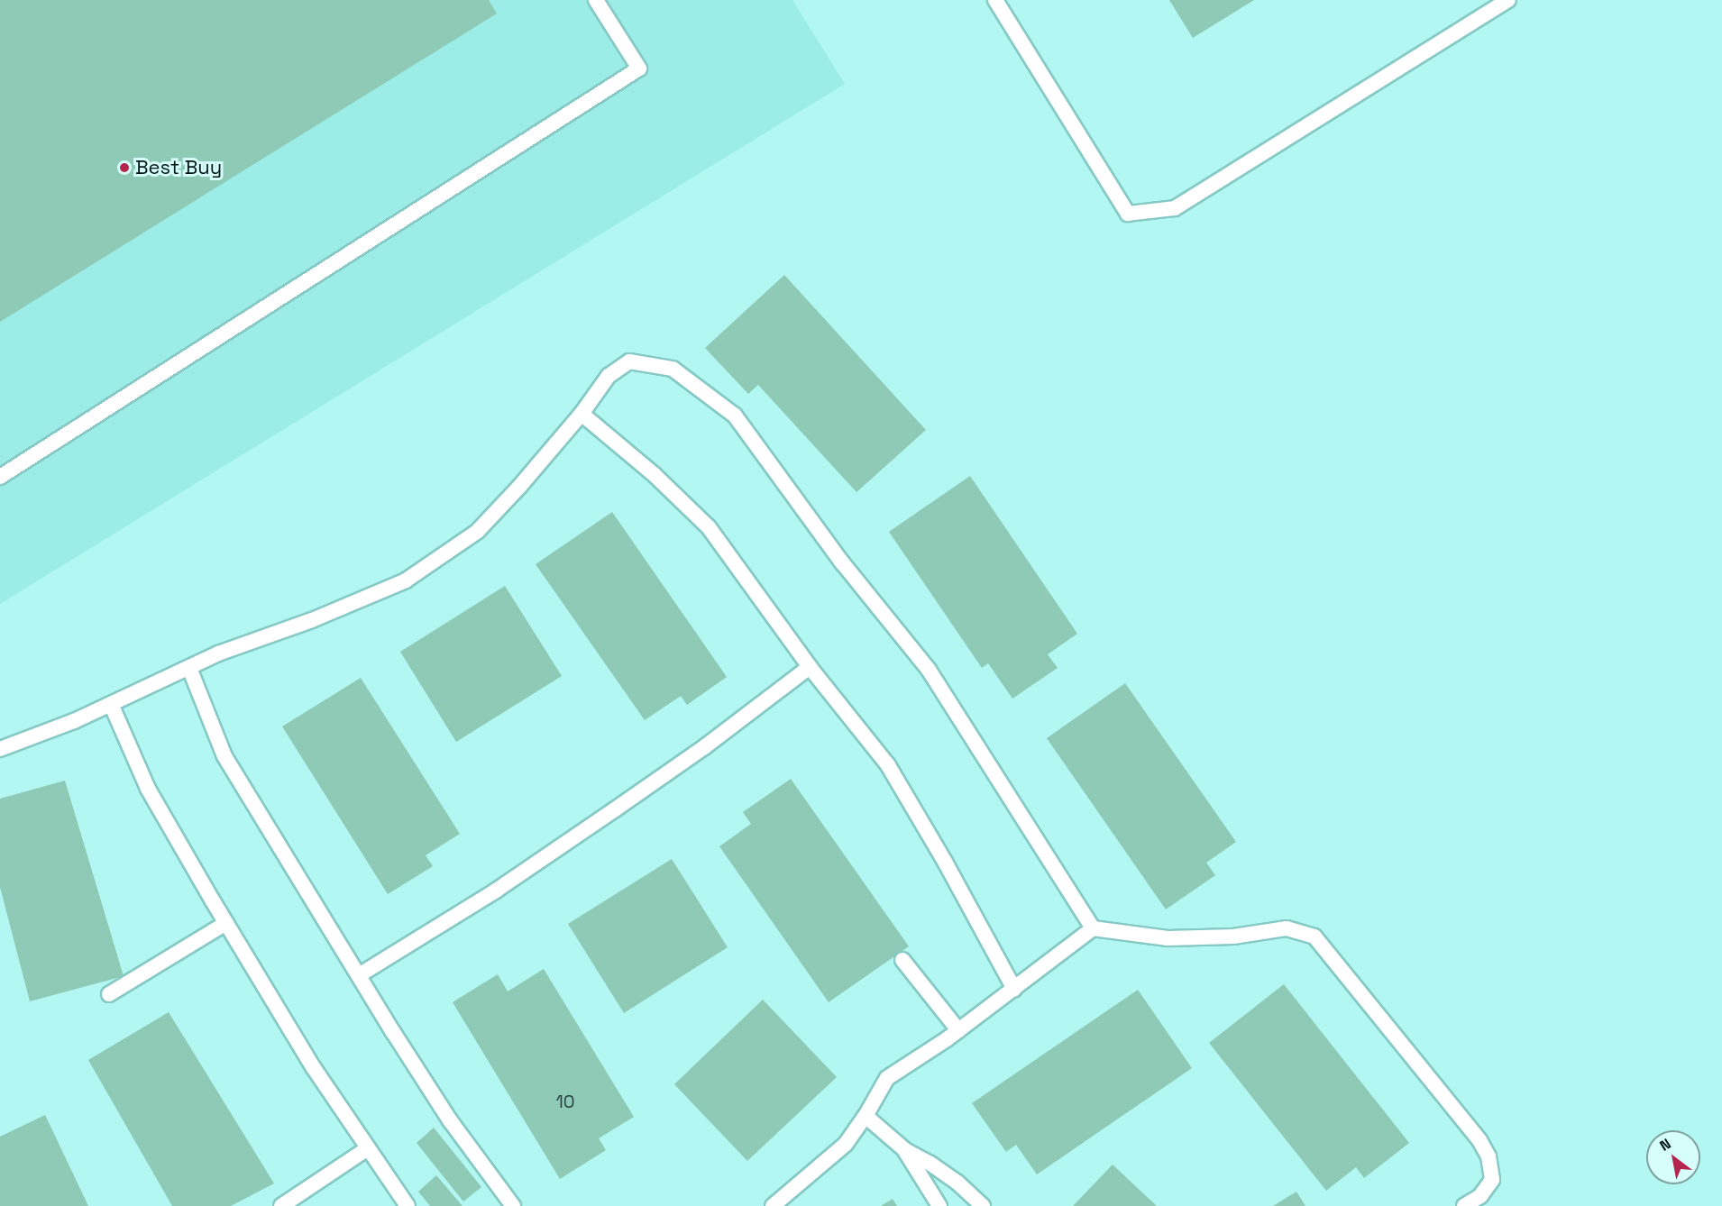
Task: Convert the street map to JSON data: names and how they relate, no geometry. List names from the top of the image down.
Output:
{
  "places": ["Best Buy"],
  "house_numbers": ["10"],
  "north": "top left"
}
